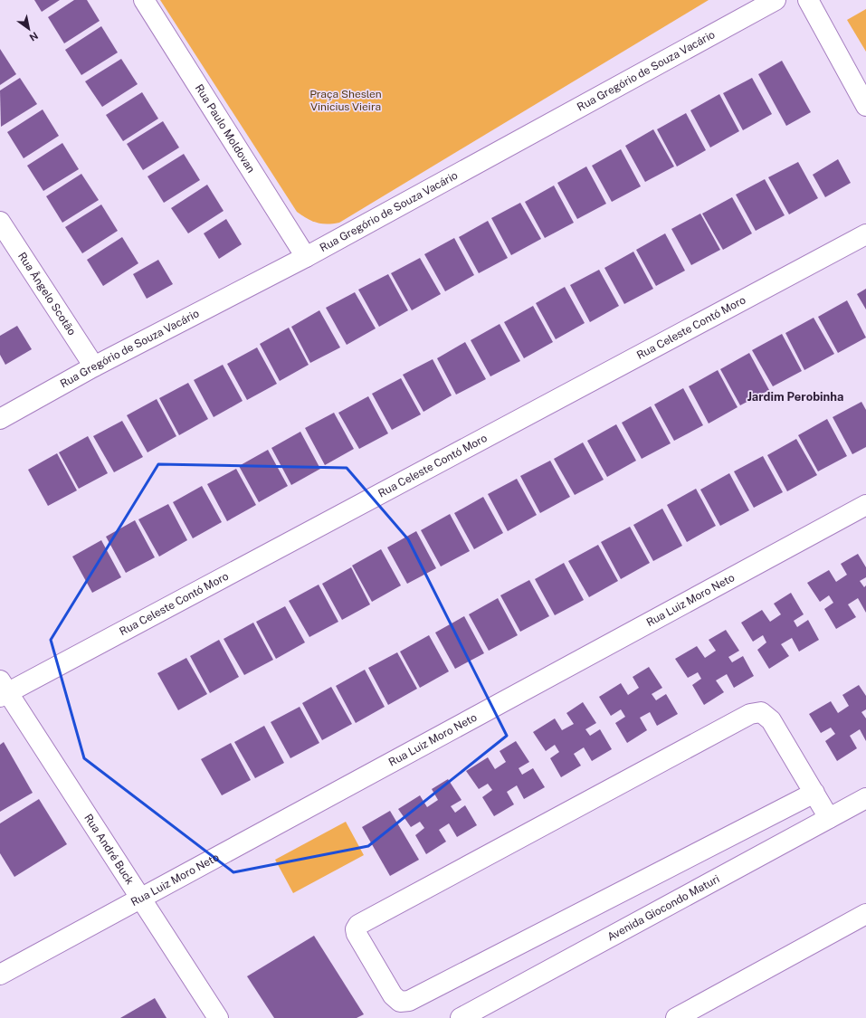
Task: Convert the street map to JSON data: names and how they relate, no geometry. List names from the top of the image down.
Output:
{
  "streets": {
    "street": [
      "Rua Gregório de Souza Vacário",
      "Rua Paulo Moldovan",
      "Rua Ângelo Scotão",
      "Rua Celeste Contó Moro",
      "Rua Luiz Moro Neto",
      "Rua André Buck",
      "Avenida Giocondo Maturi"
    ]
  },
  "crossings": [
    ["Rua Gregório de Souza Vacário", "Rua Paulo Moldovan"],
    ["Rua Gregório de Souza Vacário", "Rua Ângelo Scotão"],
    ["Rua Celeste Contó Moro", "Rua André Buck"],
    ["Rua Luiz Moro Neto", "Rua André Buck"]
  ],
  "districts": ["Jardim Perobinha"],
  "parks": ["Praça Sheslen Vinicius Vieira"],
  "north": "bottom right"
}
